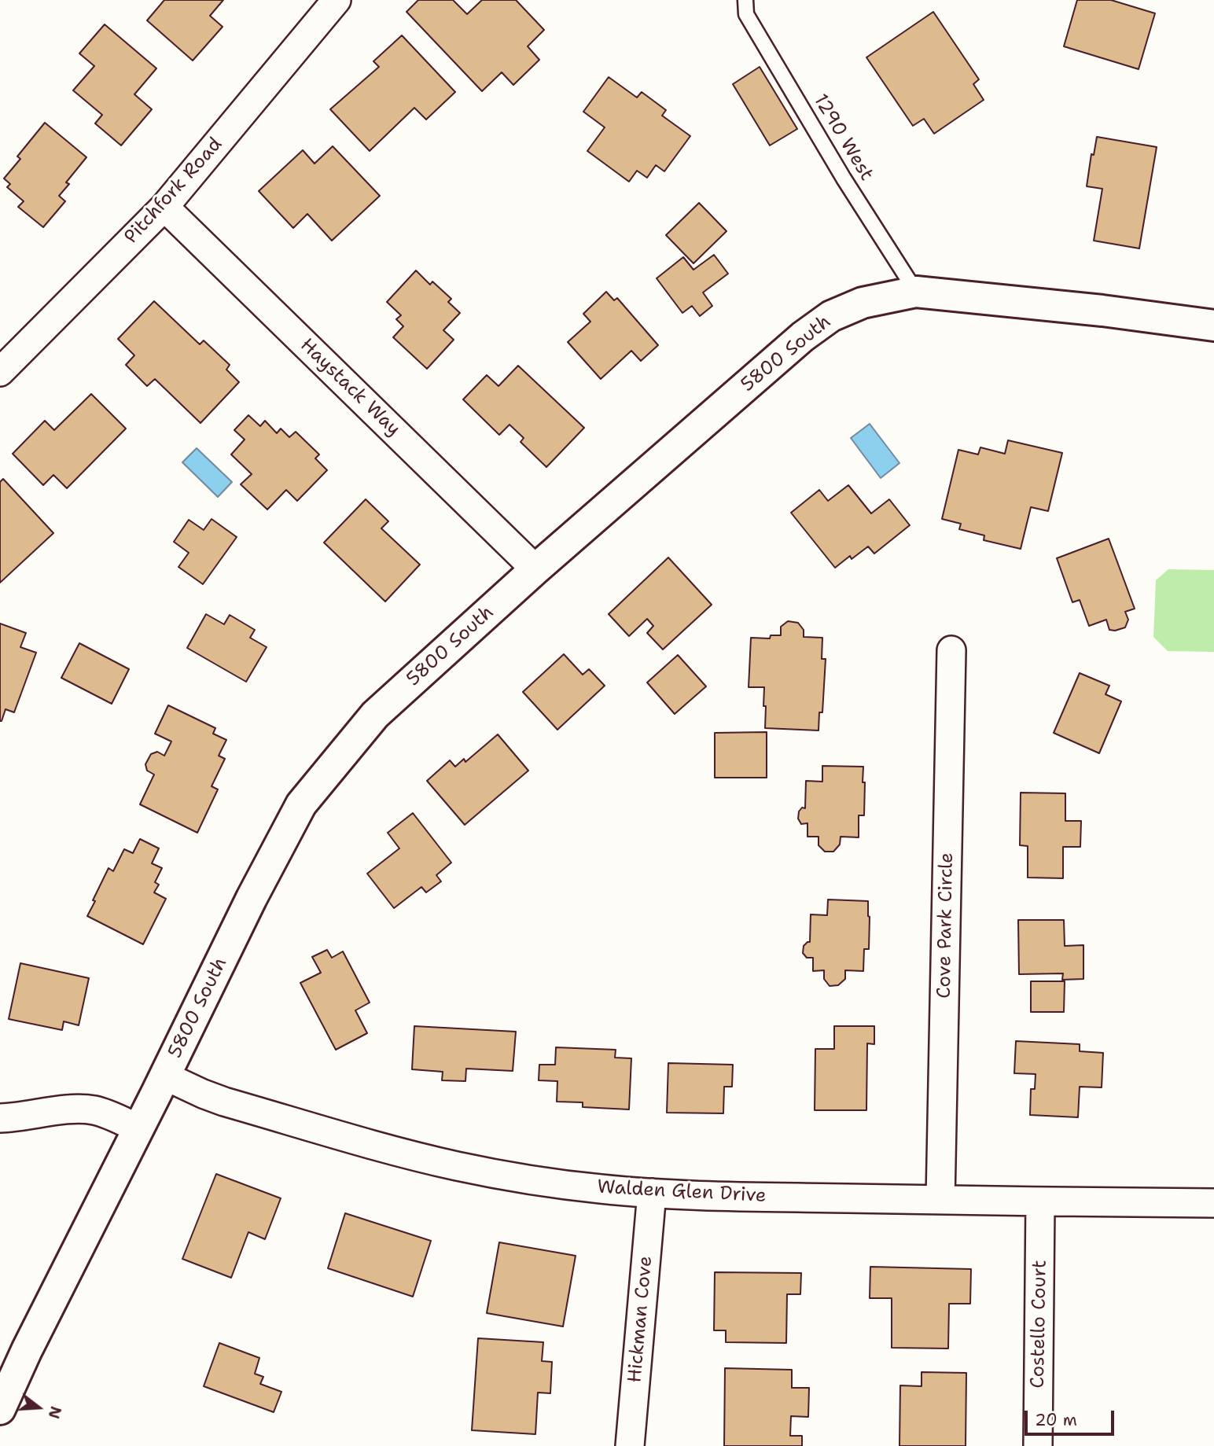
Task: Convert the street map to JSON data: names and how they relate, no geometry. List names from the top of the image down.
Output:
{
  "streets": {
    "street": [
      "Pitchfork Road",
      "5800 South",
      "Haystack Way",
      "Cove Park Circle",
      "Walden Glen Drive",
      "Hickman Cove",
      "Costello Court"
    ],
    "lane": ["1290 West"]
  },
  "crossings": [
    ["1290 West", "5800 South"],
    ["Pitchfork Road", "Haystack Way"],
    ["5800 South", "Haystack Way"],
    ["5800 South", "Walden Glen Drive"],
    ["Cove Park Circle", "Walden Glen Drive"],
    ["Walden Glen Drive", "Hickman Cove"],
    ["Walden Glen Drive", "Costello Court"]
  ],
  "scale_bar": "20 m",
  "north": "right"
}
